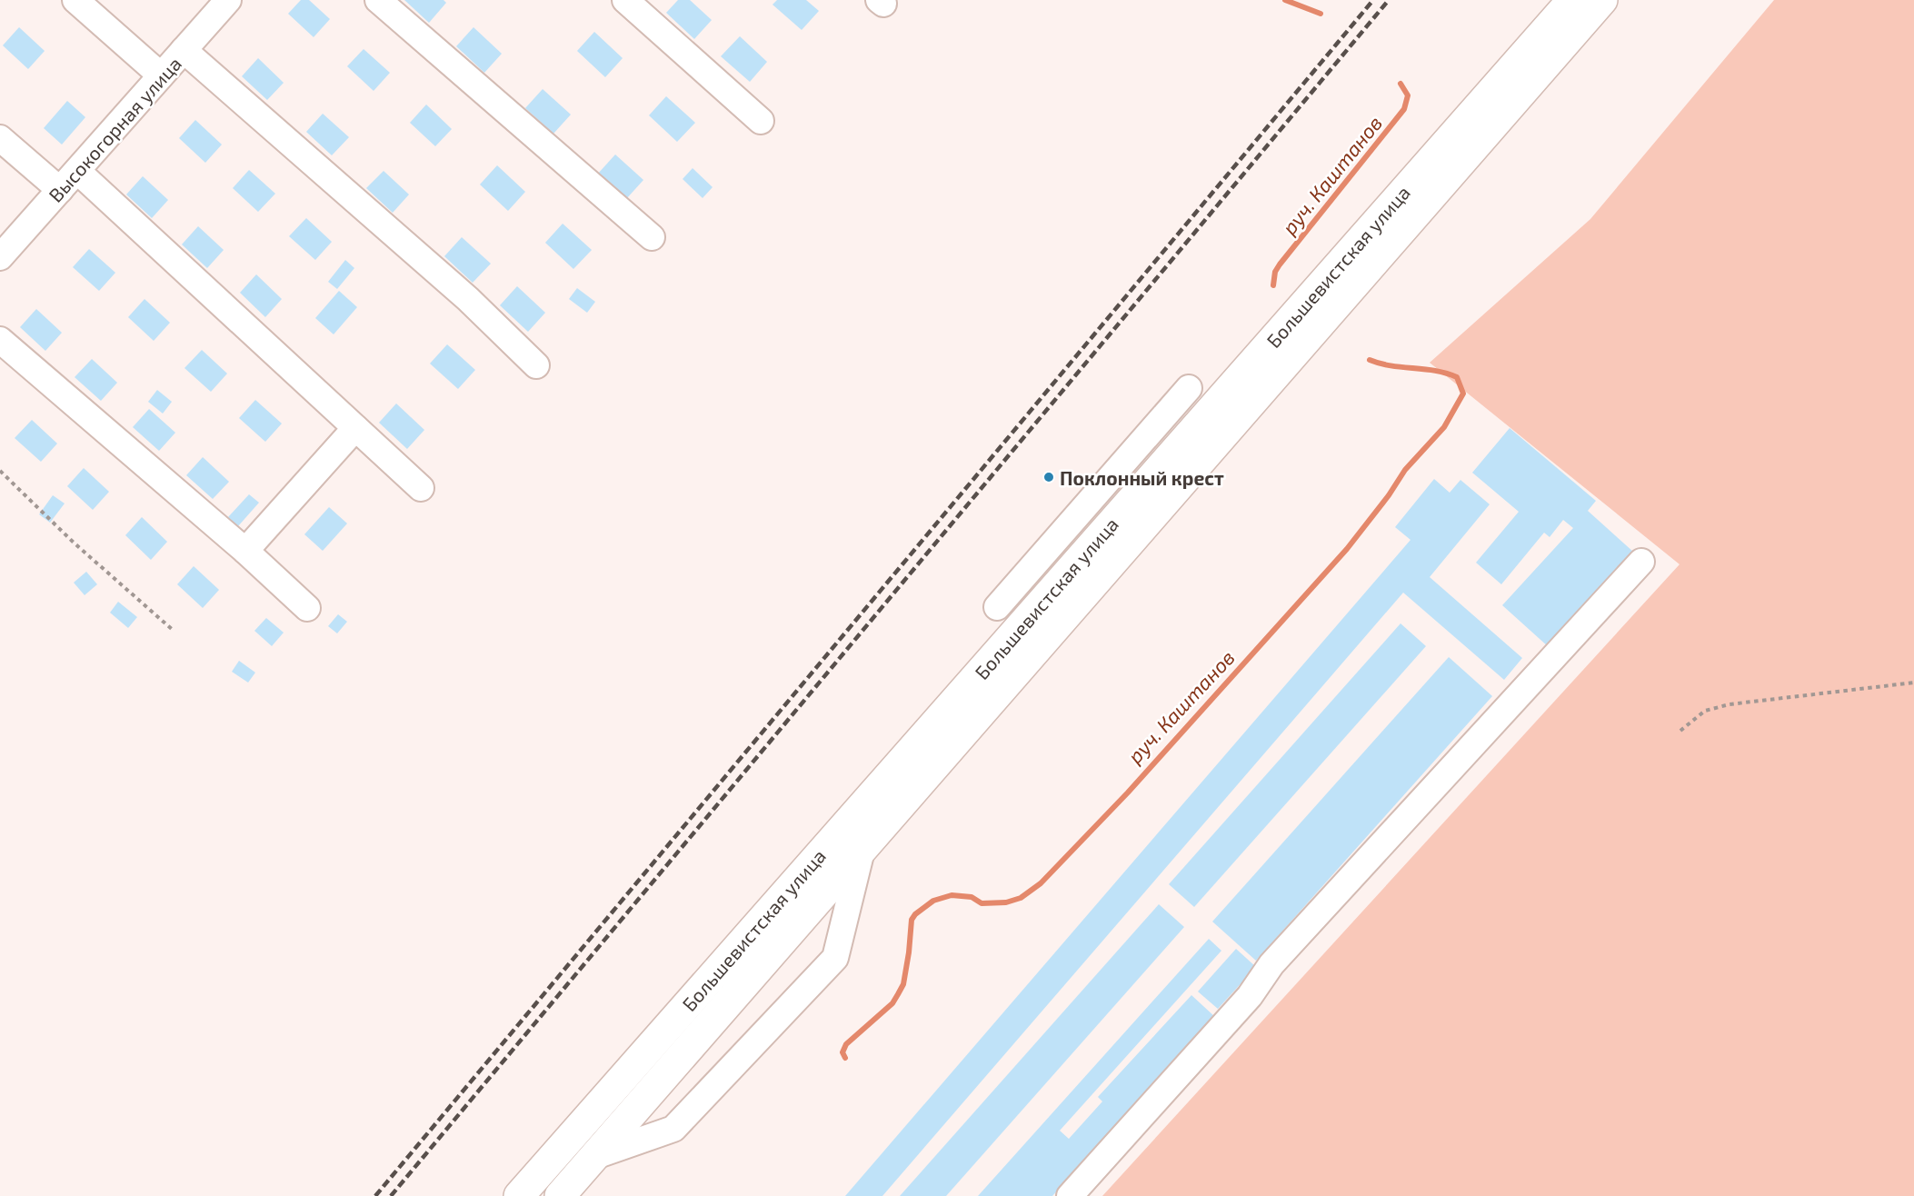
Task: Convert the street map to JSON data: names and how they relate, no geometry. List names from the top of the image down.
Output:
{
  "streets": {
    "highway": ["Большевистская улица"],
    "street": ["Высокогорная улица"]
  },
  "water": ["руч. Каштанов"],
  "places": ["Поклонный крест"]
}
